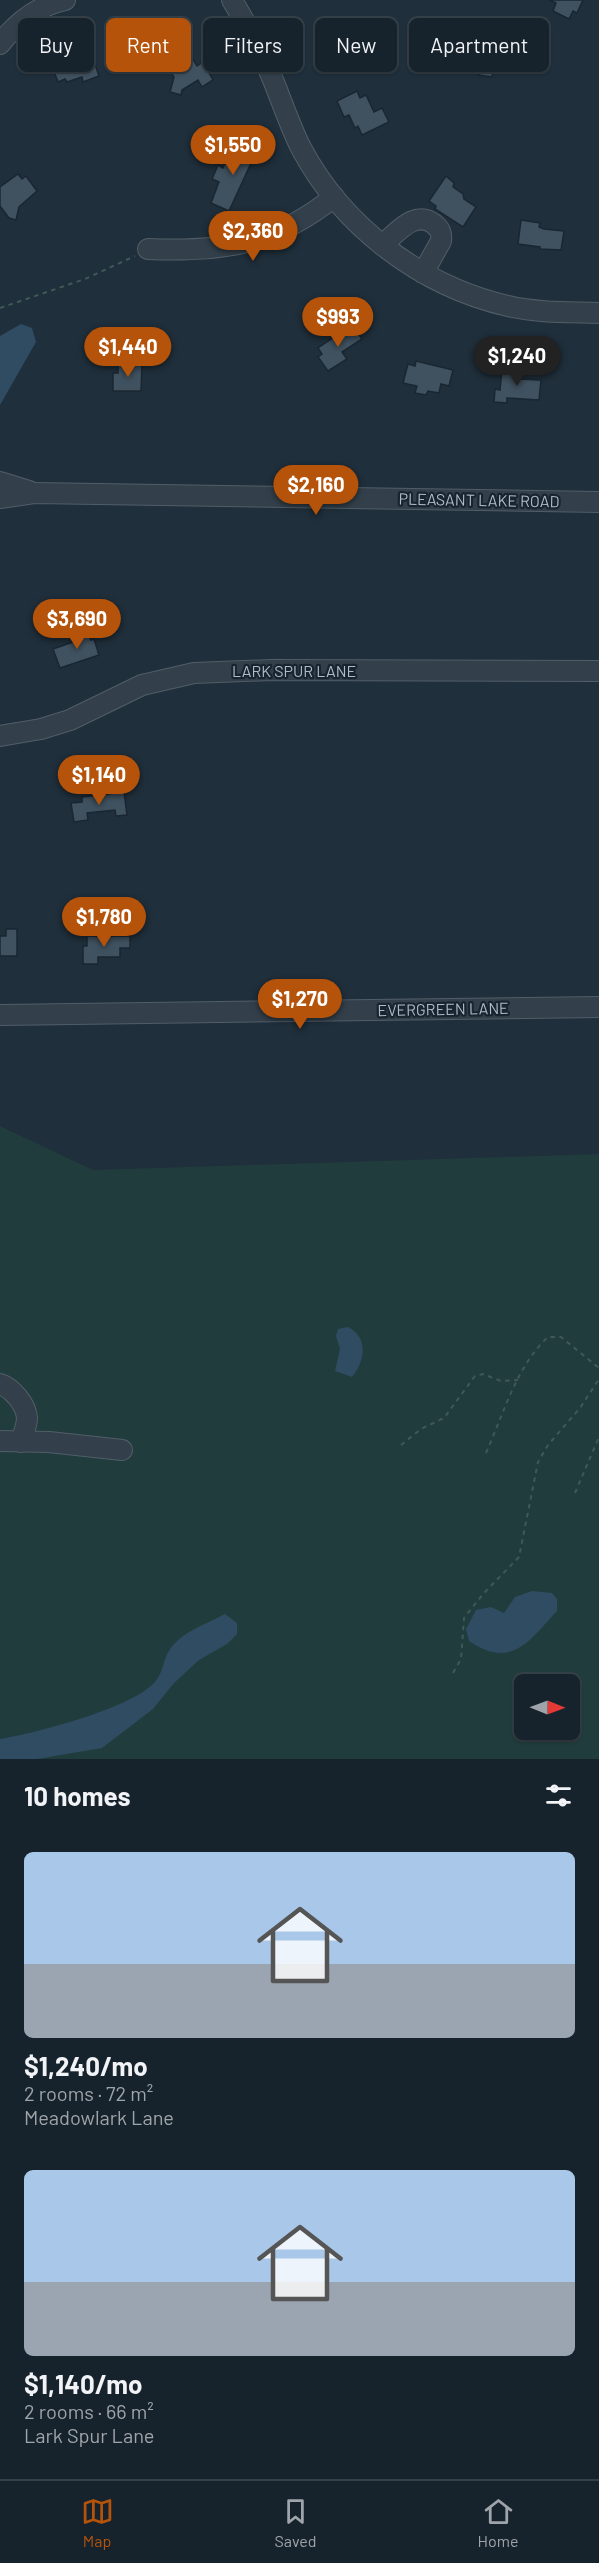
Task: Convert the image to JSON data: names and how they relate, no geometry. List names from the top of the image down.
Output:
{
  "streets": {
    "street": ["PLEASANT LAKE ROAD", "LARK SPUR LANE", "EVERGREEN LANE"]
  },
  "north": "right",
  "page": {
    "chip": [
      "Buy",
      "Rent",
      "Filters",
      "New",
      "Apartment"
    ],
    "price": [
      "$1,550",
      "$2,360",
      "$993",
      "$1,440",
      "$1,240",
      "$2,160",
      "$3,690",
      "$1,140",
      "$1,780",
      "$1,270"
    ],
    "heading": "10 homes",
    "list": [
      {
        "name": "$1,240/mo",
        "note": "2 rooms · 72 m² · Meadowlark Lane"
      },
      {
        "name": "$1,140/mo",
        "note": "2 rooms · 66 m² · Lark Spur Lane"
      }
    ],
    "tabs": ["Map", "Saved", "Home"]
  }
}
